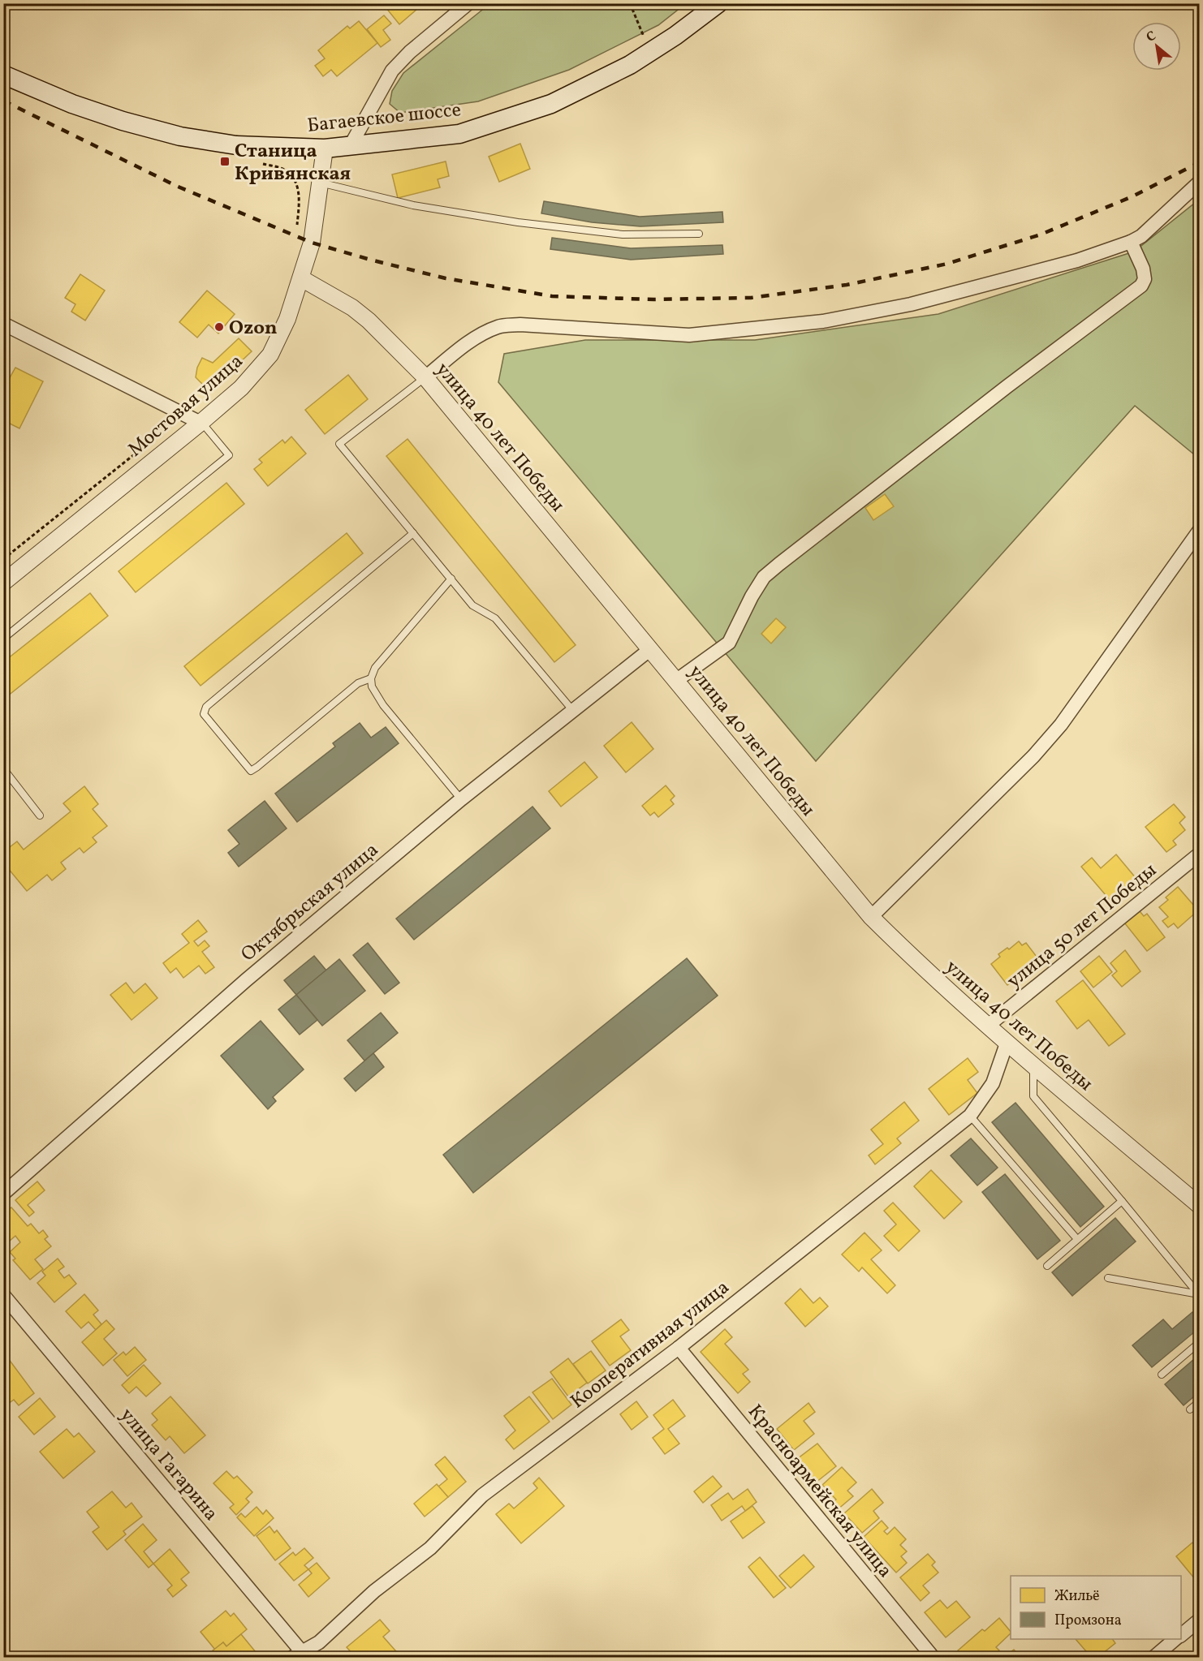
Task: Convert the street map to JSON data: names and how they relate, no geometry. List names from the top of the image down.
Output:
{
  "streets": {
    "main road": ["Багаевское шоссе"],
    "street": [
      "Мостовая улица",
      "улица 40 лет Победы",
      "Октябрьская улица",
      "улица 50 лет Победы",
      "Кооперативная улица",
      "улица Гагарина",
      "Красноармейская улица"
    ]
  },
  "crossings": [
    ["Багаевское шоссе", "Мостовая улица"],
    ["Мостовая улица", "улица 40 лет Победы"],
    ["улица 40 лет Победы", "Октябрьская улица"],
    ["улица 40 лет Победы", "улица 50 лет Победы"],
    ["улица 40 лет Победы", "Кооперативная улица"],
    ["Кооперативная улица", "улица Гагарина"],
    ["Кооперативная улица", "Красноармейская улица"]
  ],
  "places": {
    "transit": ["Станица Кривянская"],
    "other": ["Ozon"]
  },
  "legend": ["Жильё", "Промзона"],
  "north": "top left"
}
